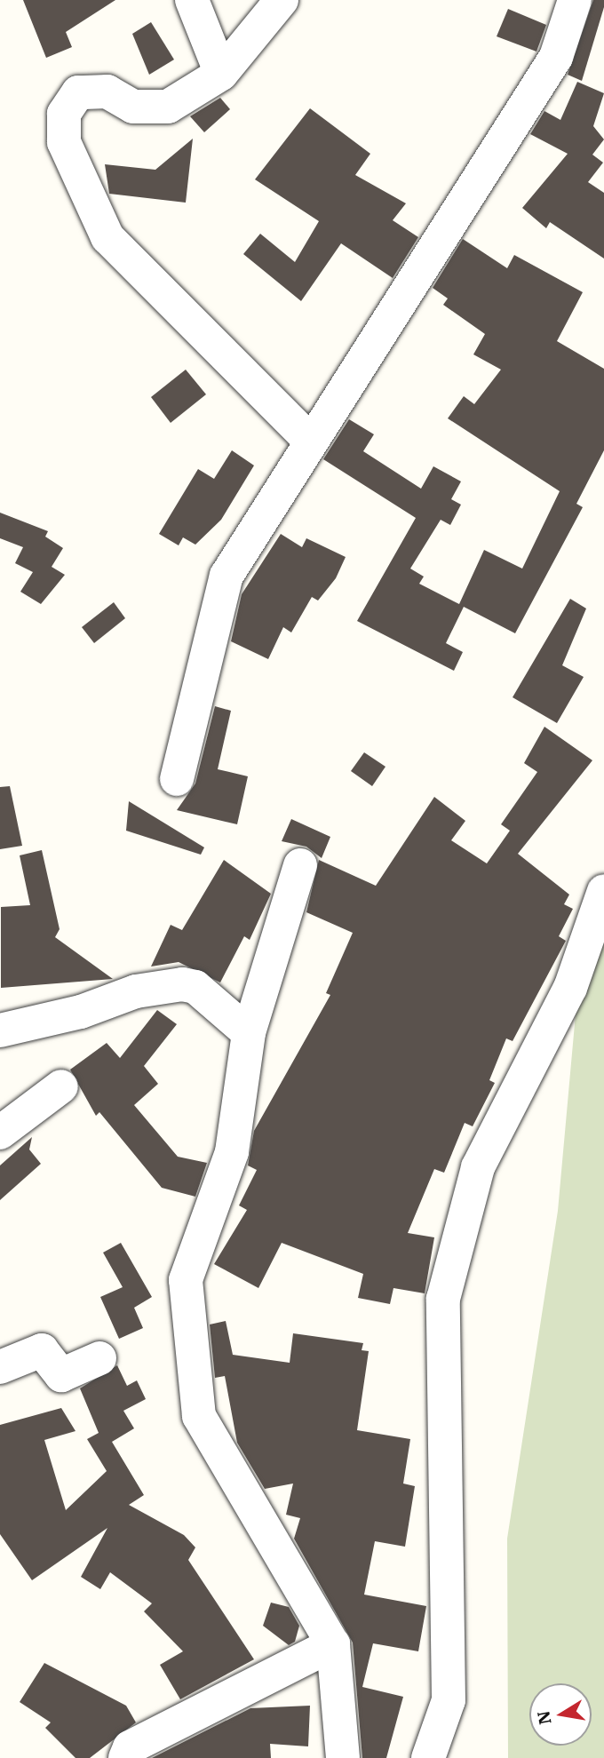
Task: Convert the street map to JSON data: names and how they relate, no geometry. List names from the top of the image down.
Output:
{
  "north": "left"
}
